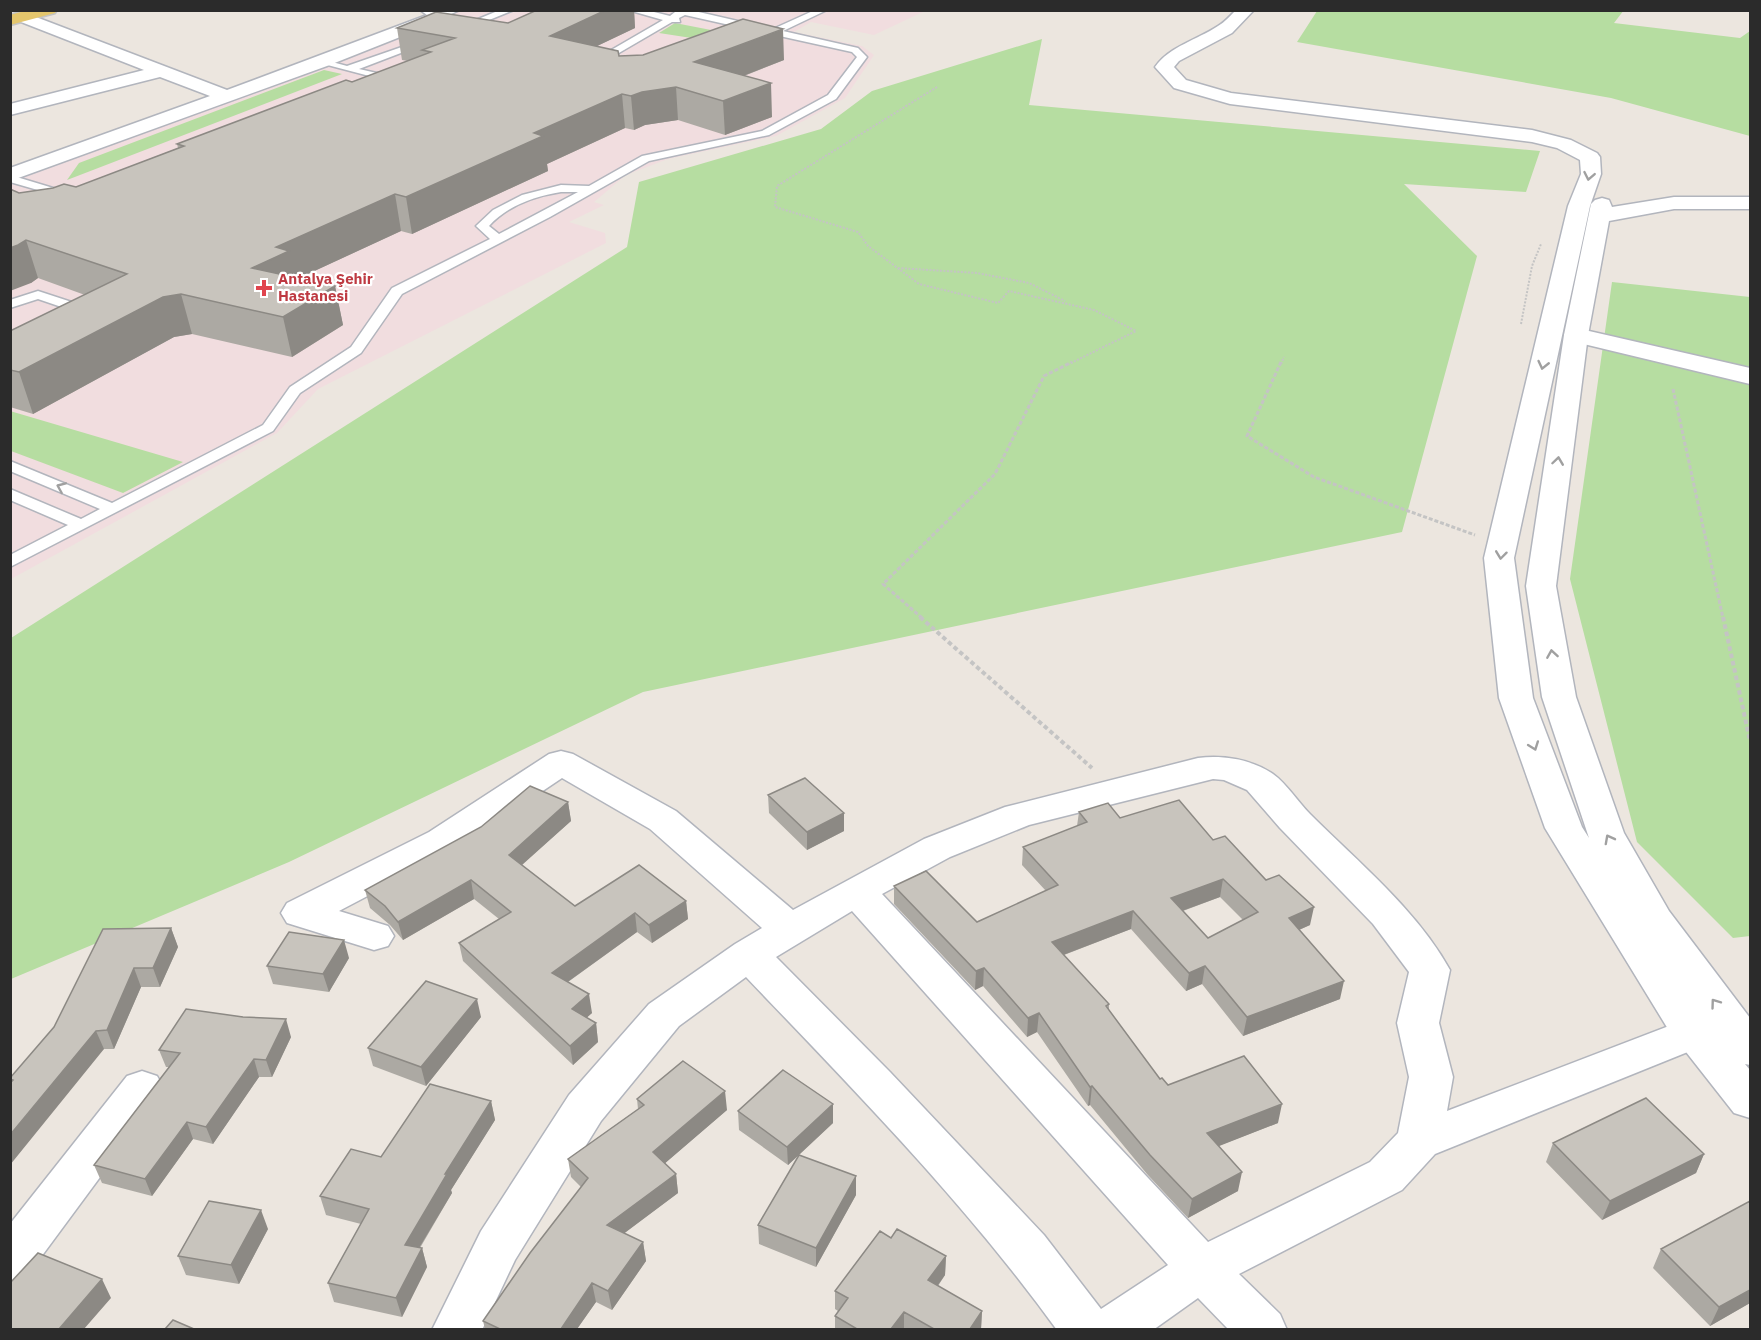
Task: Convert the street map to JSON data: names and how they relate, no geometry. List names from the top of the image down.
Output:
{
  "places": {
    "health": ["Antalya Şehir Hastanesi"]
  }
}
